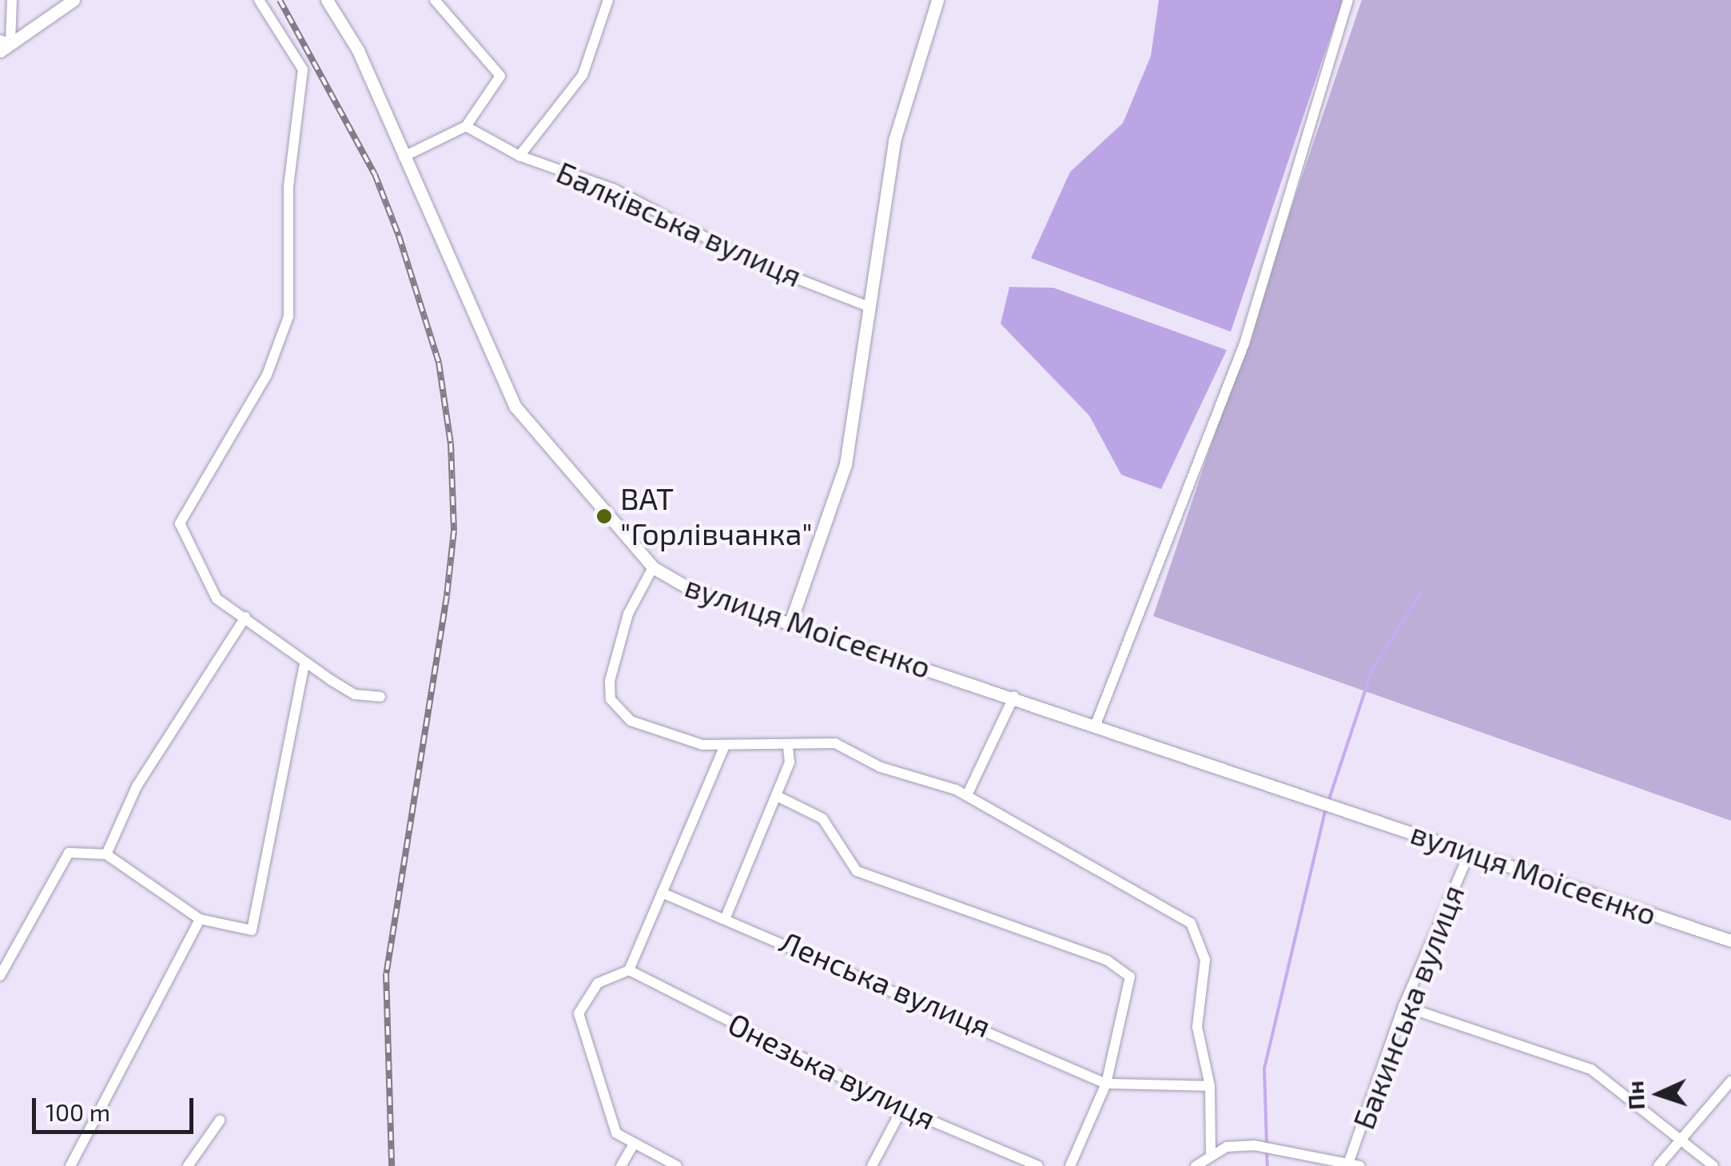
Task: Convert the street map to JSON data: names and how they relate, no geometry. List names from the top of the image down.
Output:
{
  "streets": {
    "street": [
      "Балківська вулиця",
      "вулиця Моісеєнко",
      "Ленська вулиця",
      "Бакинська вулиця",
      "Онезька вулиця"
    ]
  },
  "crossings": [
    ["вулиця Моісеєнко", "Бакинська вулиця"]
  ],
  "places": ["ВАТ \"Горлівчанка\""],
  "scale_bar": "100 m",
  "north": "left"
}
